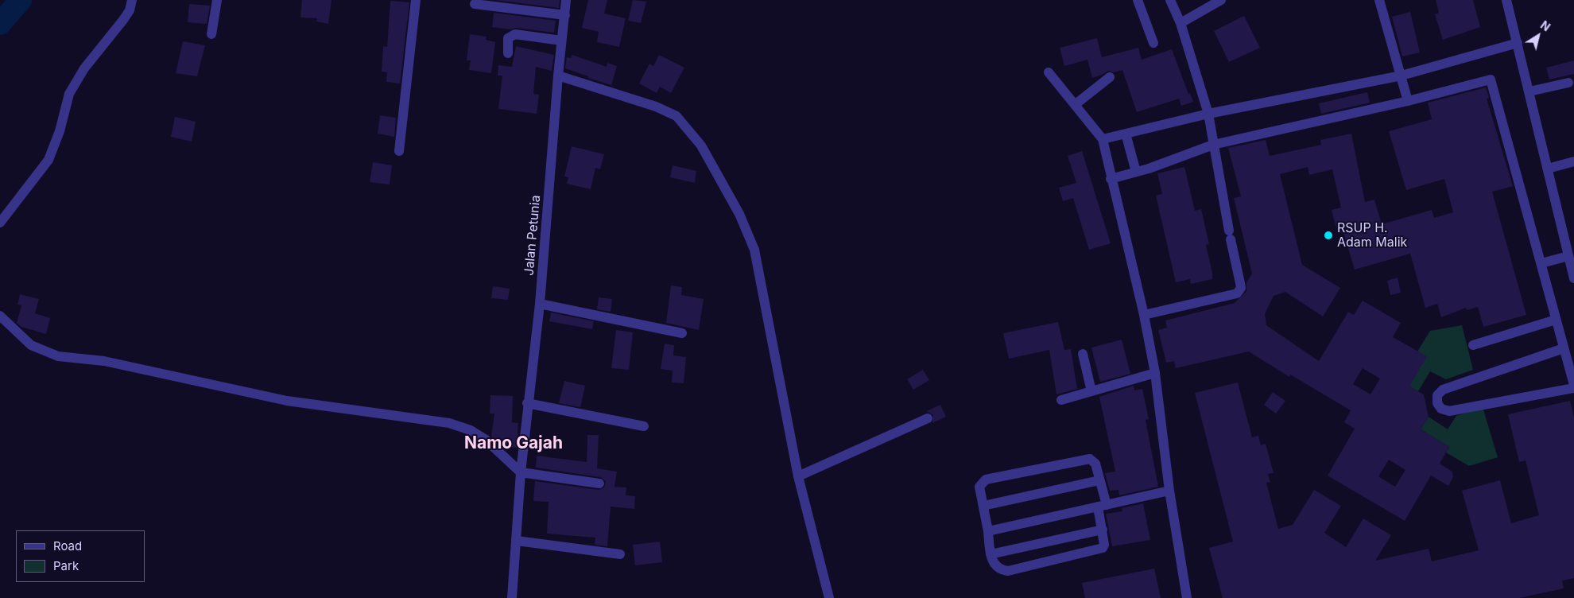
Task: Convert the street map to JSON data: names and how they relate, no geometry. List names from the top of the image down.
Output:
{
  "streets": {
    "street": ["Jalan Petunia"]
  },
  "districts": ["Namo Gajah"],
  "places": ["RSUP H. Adam Malik"],
  "legend": ["Road", "Park"],
  "north": "top right"
}
